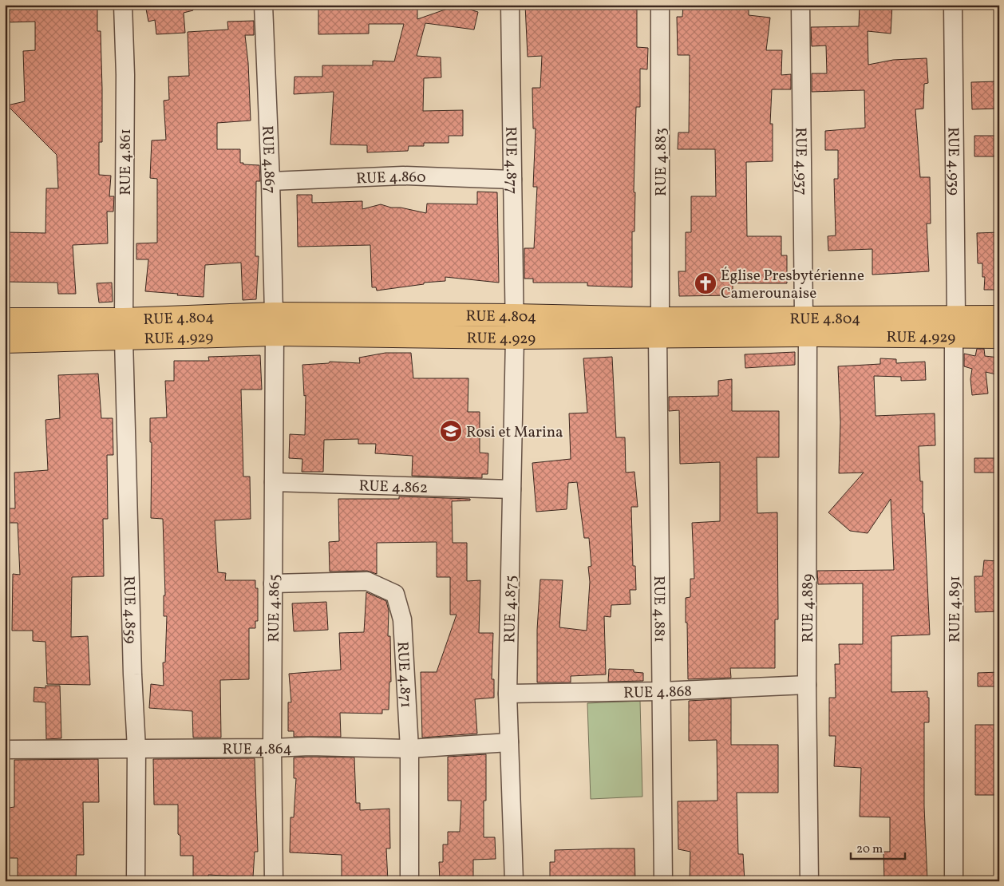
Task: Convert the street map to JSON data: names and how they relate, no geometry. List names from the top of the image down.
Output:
{
  "streets": {
    "main road": ["RUE 4.804", "RUE 4.929"],
    "street": [
      "RUE 4.867",
      "RUE 4.877",
      "RUE 4.937",
      "RUE 4.939",
      "RUE 4.861",
      "RUE 4.883",
      "RUE 4.860",
      "RUE 4.862",
      "RUE 4.865",
      "RUE 4.889",
      "RUE 4.875",
      "RUE 4.881",
      "RUE 4.891",
      "RUE 4.859",
      "RUE 4.871",
      "RUE 4.868",
      "RUE 4.864"
    ]
  },
  "crossings": [
    ["RUE 4.867", "RUE 4.860"],
    ["RUE 4.867", "RUE 4.804"],
    ["RUE 4.867", "RUE 4.929"],
    ["RUE 4.867", "RUE 4.865"],
    ["RUE 4.877", "RUE 4.860"],
    ["RUE 4.877", "RUE 4.804"],
    ["RUE 4.877", "RUE 4.929"],
    ["RUE 4.877", "RUE 4.875"],
    ["RUE 4.937", "RUE 4.804"],
    ["RUE 4.937", "RUE 4.889"],
    ["RUE 4.939", "RUE 4.804"],
    ["RUE 4.939", "RUE 4.929"],
    ["RUE 4.939", "RUE 4.891"],
    ["RUE 4.861", "RUE 4.804"],
    ["RUE 4.861", "RUE 4.929"],
    ["RUE 4.861", "RUE 4.859"],
    ["RUE 4.883", "RUE 4.804"],
    ["RUE 4.883", "RUE 4.929"],
    ["RUE 4.883", "RUE 4.881"],
    ["RUE 4.804", "RUE 4.929"],
    ["RUE 4.804", "RUE 4.865"],
    ["RUE 4.804", "RUE 4.889"],
    ["RUE 4.804", "RUE 4.881"],
    ["RUE 4.804", "RUE 4.891"],
    ["RUE 4.804", "RUE 4.859"],
    ["RUE 4.929", "RUE 4.865"],
    ["RUE 4.929", "RUE 4.875"],
    ["RUE 4.929", "RUE 4.881"],
    ["RUE 4.929", "RUE 4.891"],
    ["RUE 4.929", "RUE 4.859"],
    ["RUE 4.862", "RUE 4.865"],
    ["RUE 4.862", "RUE 4.875"],
    ["RUE 4.865", "RUE 4.871"],
    ["RUE 4.865", "RUE 4.864"],
    ["RUE 4.889", "RUE 4.868"],
    ["RUE 4.875", "RUE 4.868"],
    ["RUE 4.875", "RUE 4.864"],
    ["RUE 4.881", "RUE 4.868"],
    ["RUE 4.859", "RUE 4.864"],
    ["RUE 4.871", "RUE 4.864"]
  ],
  "places": {
    "church": ["Église Presbytérienne Camerounaise"],
    "school or university": ["Rosi et Marina"]
  },
  "scale_bar": "20 m"
}
